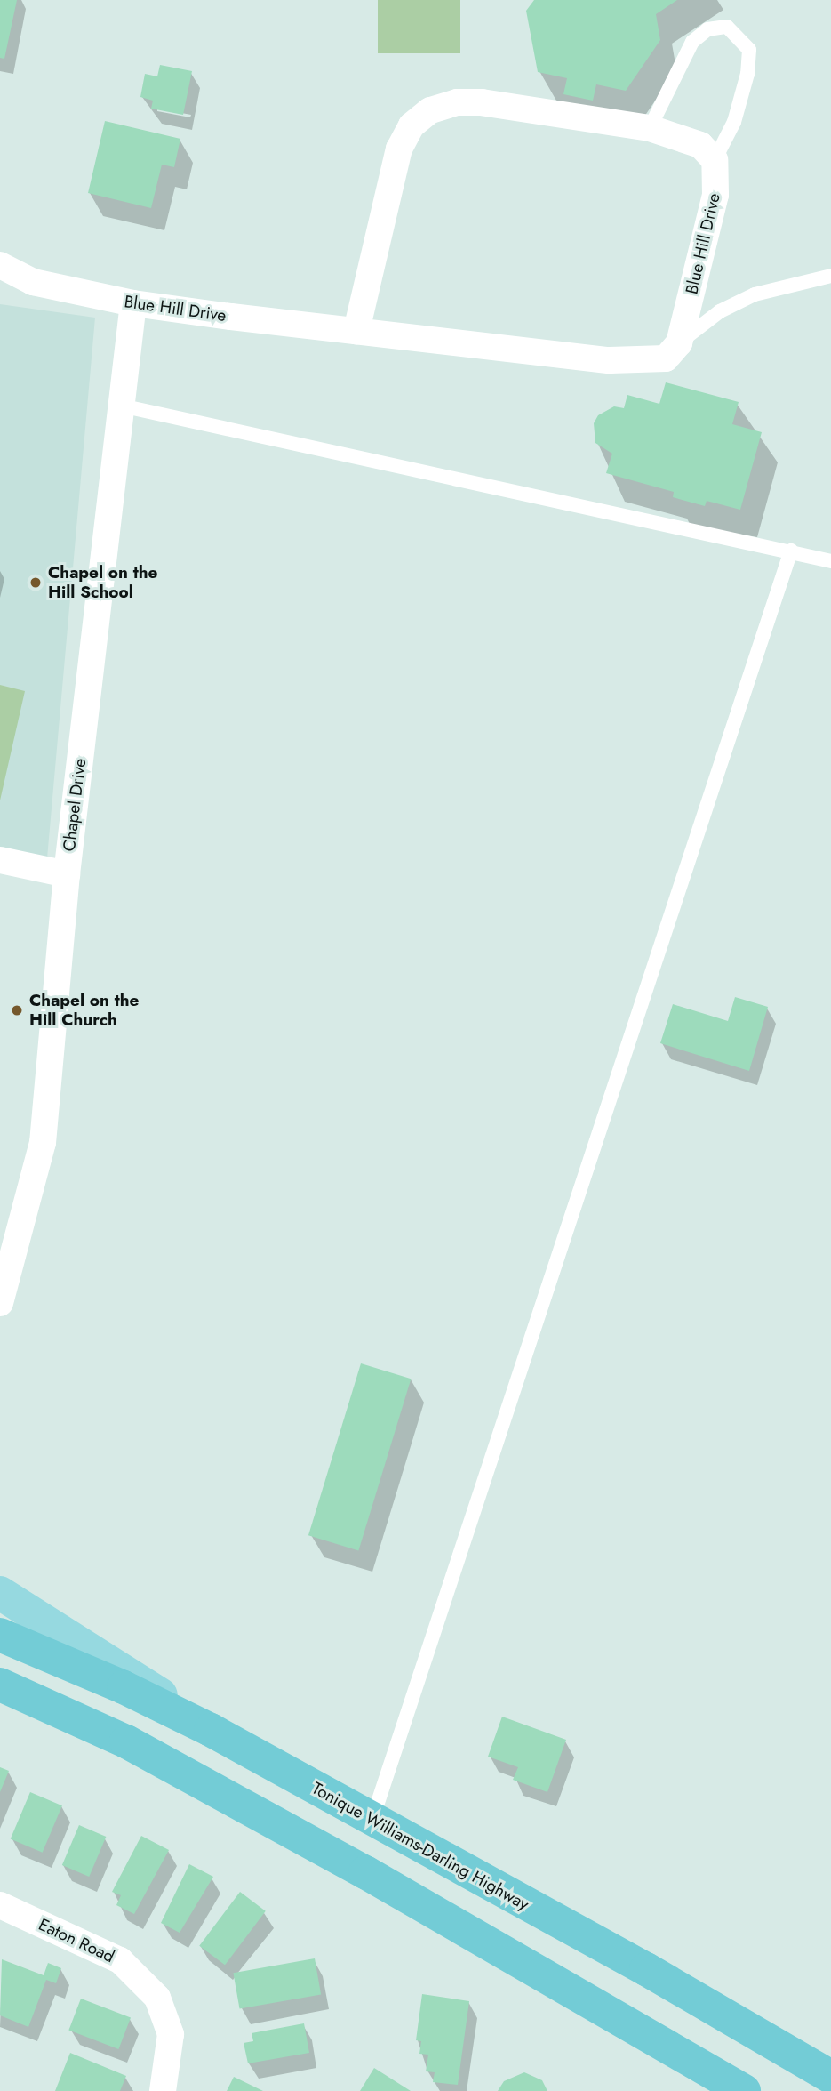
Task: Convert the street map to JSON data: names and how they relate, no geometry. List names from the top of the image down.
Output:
{
  "streets": {
    "highway": ["Tonique Williams-Darling Highway"],
    "street": ["Blue Hill Drive", "Chapel Drive", "Eaton Road"]
  },
  "crossings": [
    ["Blue Hill Drive", "Chapel Drive"]
  ],
  "places": ["Chapel on the Hill School", "Chapel on the Hill Church"]
}
